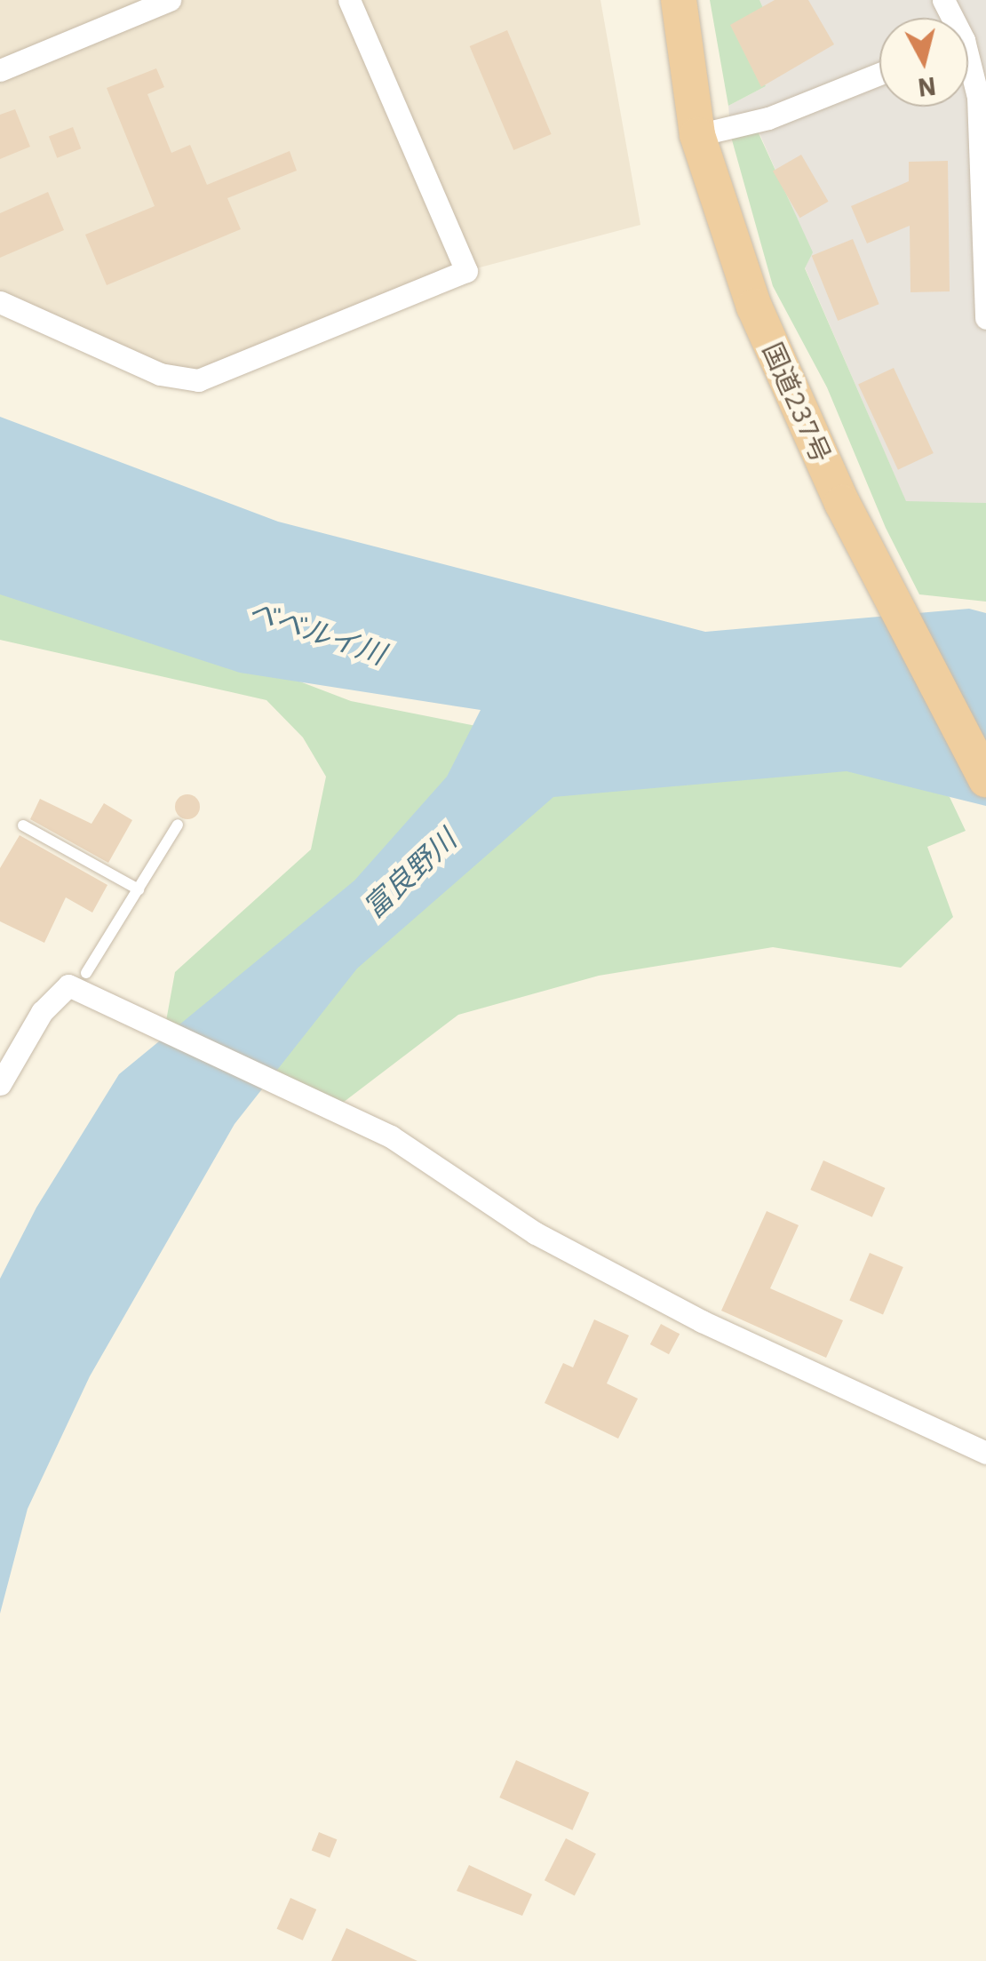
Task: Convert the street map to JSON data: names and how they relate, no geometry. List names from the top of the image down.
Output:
{
  "streets": {
    "highway": ["国道237号"]
  },
  "water": ["ベベルイ川", "富良野川"],
  "north": "bottom"
}
